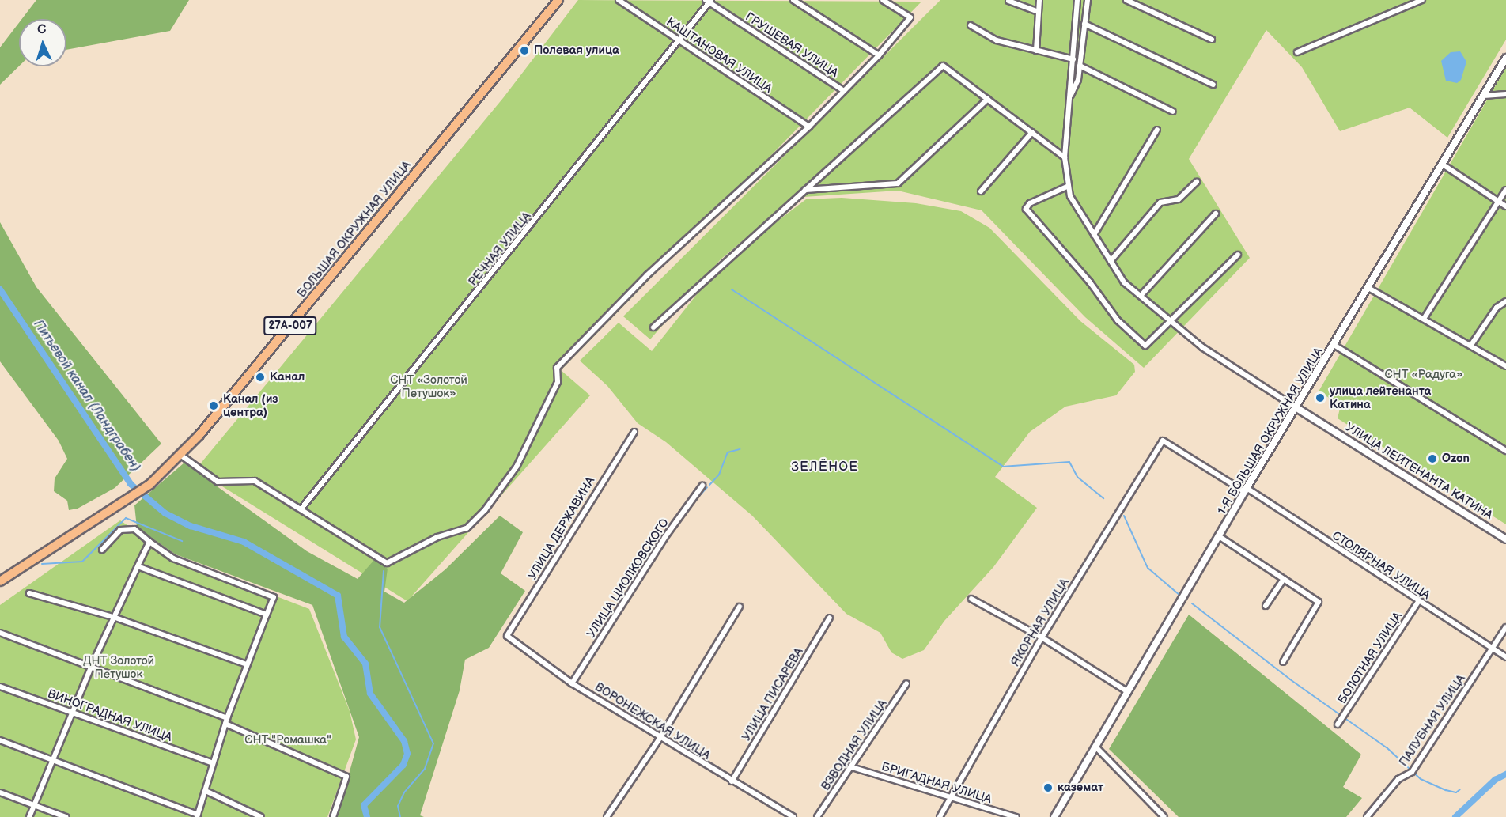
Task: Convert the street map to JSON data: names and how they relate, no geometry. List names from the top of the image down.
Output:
{
  "streets": {
    "highway": ["БОЛЬШАЯ ОКРУЖНАЯ УЛИЦА", "27А-007"],
    "street": [
      "ГРУШЕВАЯ УЛИЦА",
      "КАШТАНОВАЯ УЛИЦА",
      "РЕЧНАЯ УЛИЦА",
      "1-Я БОЛЬШАЯ ОКРУЖНАЯ УЛИЦА",
      "УЛИЦА ЛЕЙТЕНАНТА КАТИНА",
      "УЛИЦА ДЕРЖАВИНА",
      "СТОЛЯРНАЯ УЛИЦА",
      "УЛИЦА ЦИОЛКОВСКОГО",
      "ЯКОРНАЯ УЛИЦА",
      "БОЛОТНАЯ УЛИЦА",
      "УЛИЦА ПИСАРЕВА",
      "ВИНОГРАДНАЯ УЛИЦА",
      "ПАЛУБНАЯ УЛИЦА",
      "ВОРОНЕЖСКАЯ УЛИЦА",
      "ВЗВОДНАЯ УЛИЦА",
      "БРИГАДНАЯ УЛИЦА"
    ]
  },
  "crossings": [
    ["ГРУШЕВАЯ УЛИЦА", "РЕЧНАЯ УЛИЦА"],
    ["КАШТАНОВАЯ УЛИЦА", "РЕЧНАЯ УЛИЦА"],
    ["1-Я БОЛЬШАЯ ОКРУЖНАЯ УЛИЦА", "УЛИЦА ЛЕЙТЕНАНТА КАТИНА"],
    ["1-Я БОЛЬШАЯ ОКРУЖНАЯ УЛИЦА", "СТОЛЯРНАЯ УЛИЦА"],
    ["УЛИЦА ДЕРЖАВИНА", "ВОРОНЕЖСКАЯ УЛИЦА"],
    ["СТОЛЯРНАЯ УЛИЦА", "ЯКОРНАЯ УЛИЦА"],
    ["СТОЛЯРНАЯ УЛИЦА", "БОЛОТНАЯ УЛИЦА"],
    ["СТОЛЯРНАЯ УЛИЦА", "ПАЛУБНАЯ УЛИЦА"],
    ["УЛИЦА ЦИОЛКОВСКОГО", "ВОРОНЕЖСКАЯ УЛИЦА"],
    ["ЯКОРНАЯ УЛИЦА", "БРИГАДНАЯ УЛИЦА"],
    ["УЛИЦА ПИСАРЕВА", "ВОРОНЕЖСКАЯ УЛИЦА"],
    ["ВЗВОДНАЯ УЛИЦА", "БРИГАДНАЯ УЛИЦА"]
  ],
  "districts": ["ЗЕЛЁНОЕ"],
  "water": ["Питьевой канал (Ландграбен)"],
  "parks": [
    "СНТ «Радуга»",
    "СНТ «Золотой Петушок»",
    "ДНТ Золотой Петушок",
    "СНТ \"Ромашка\""
  ],
  "places": [
    "Полевая улица",
    "Канал",
    "улица лейтенанта Катина",
    "Канал (из центра)",
    "Ozon",
    "каземат"
  ],
  "north": "top"
}
